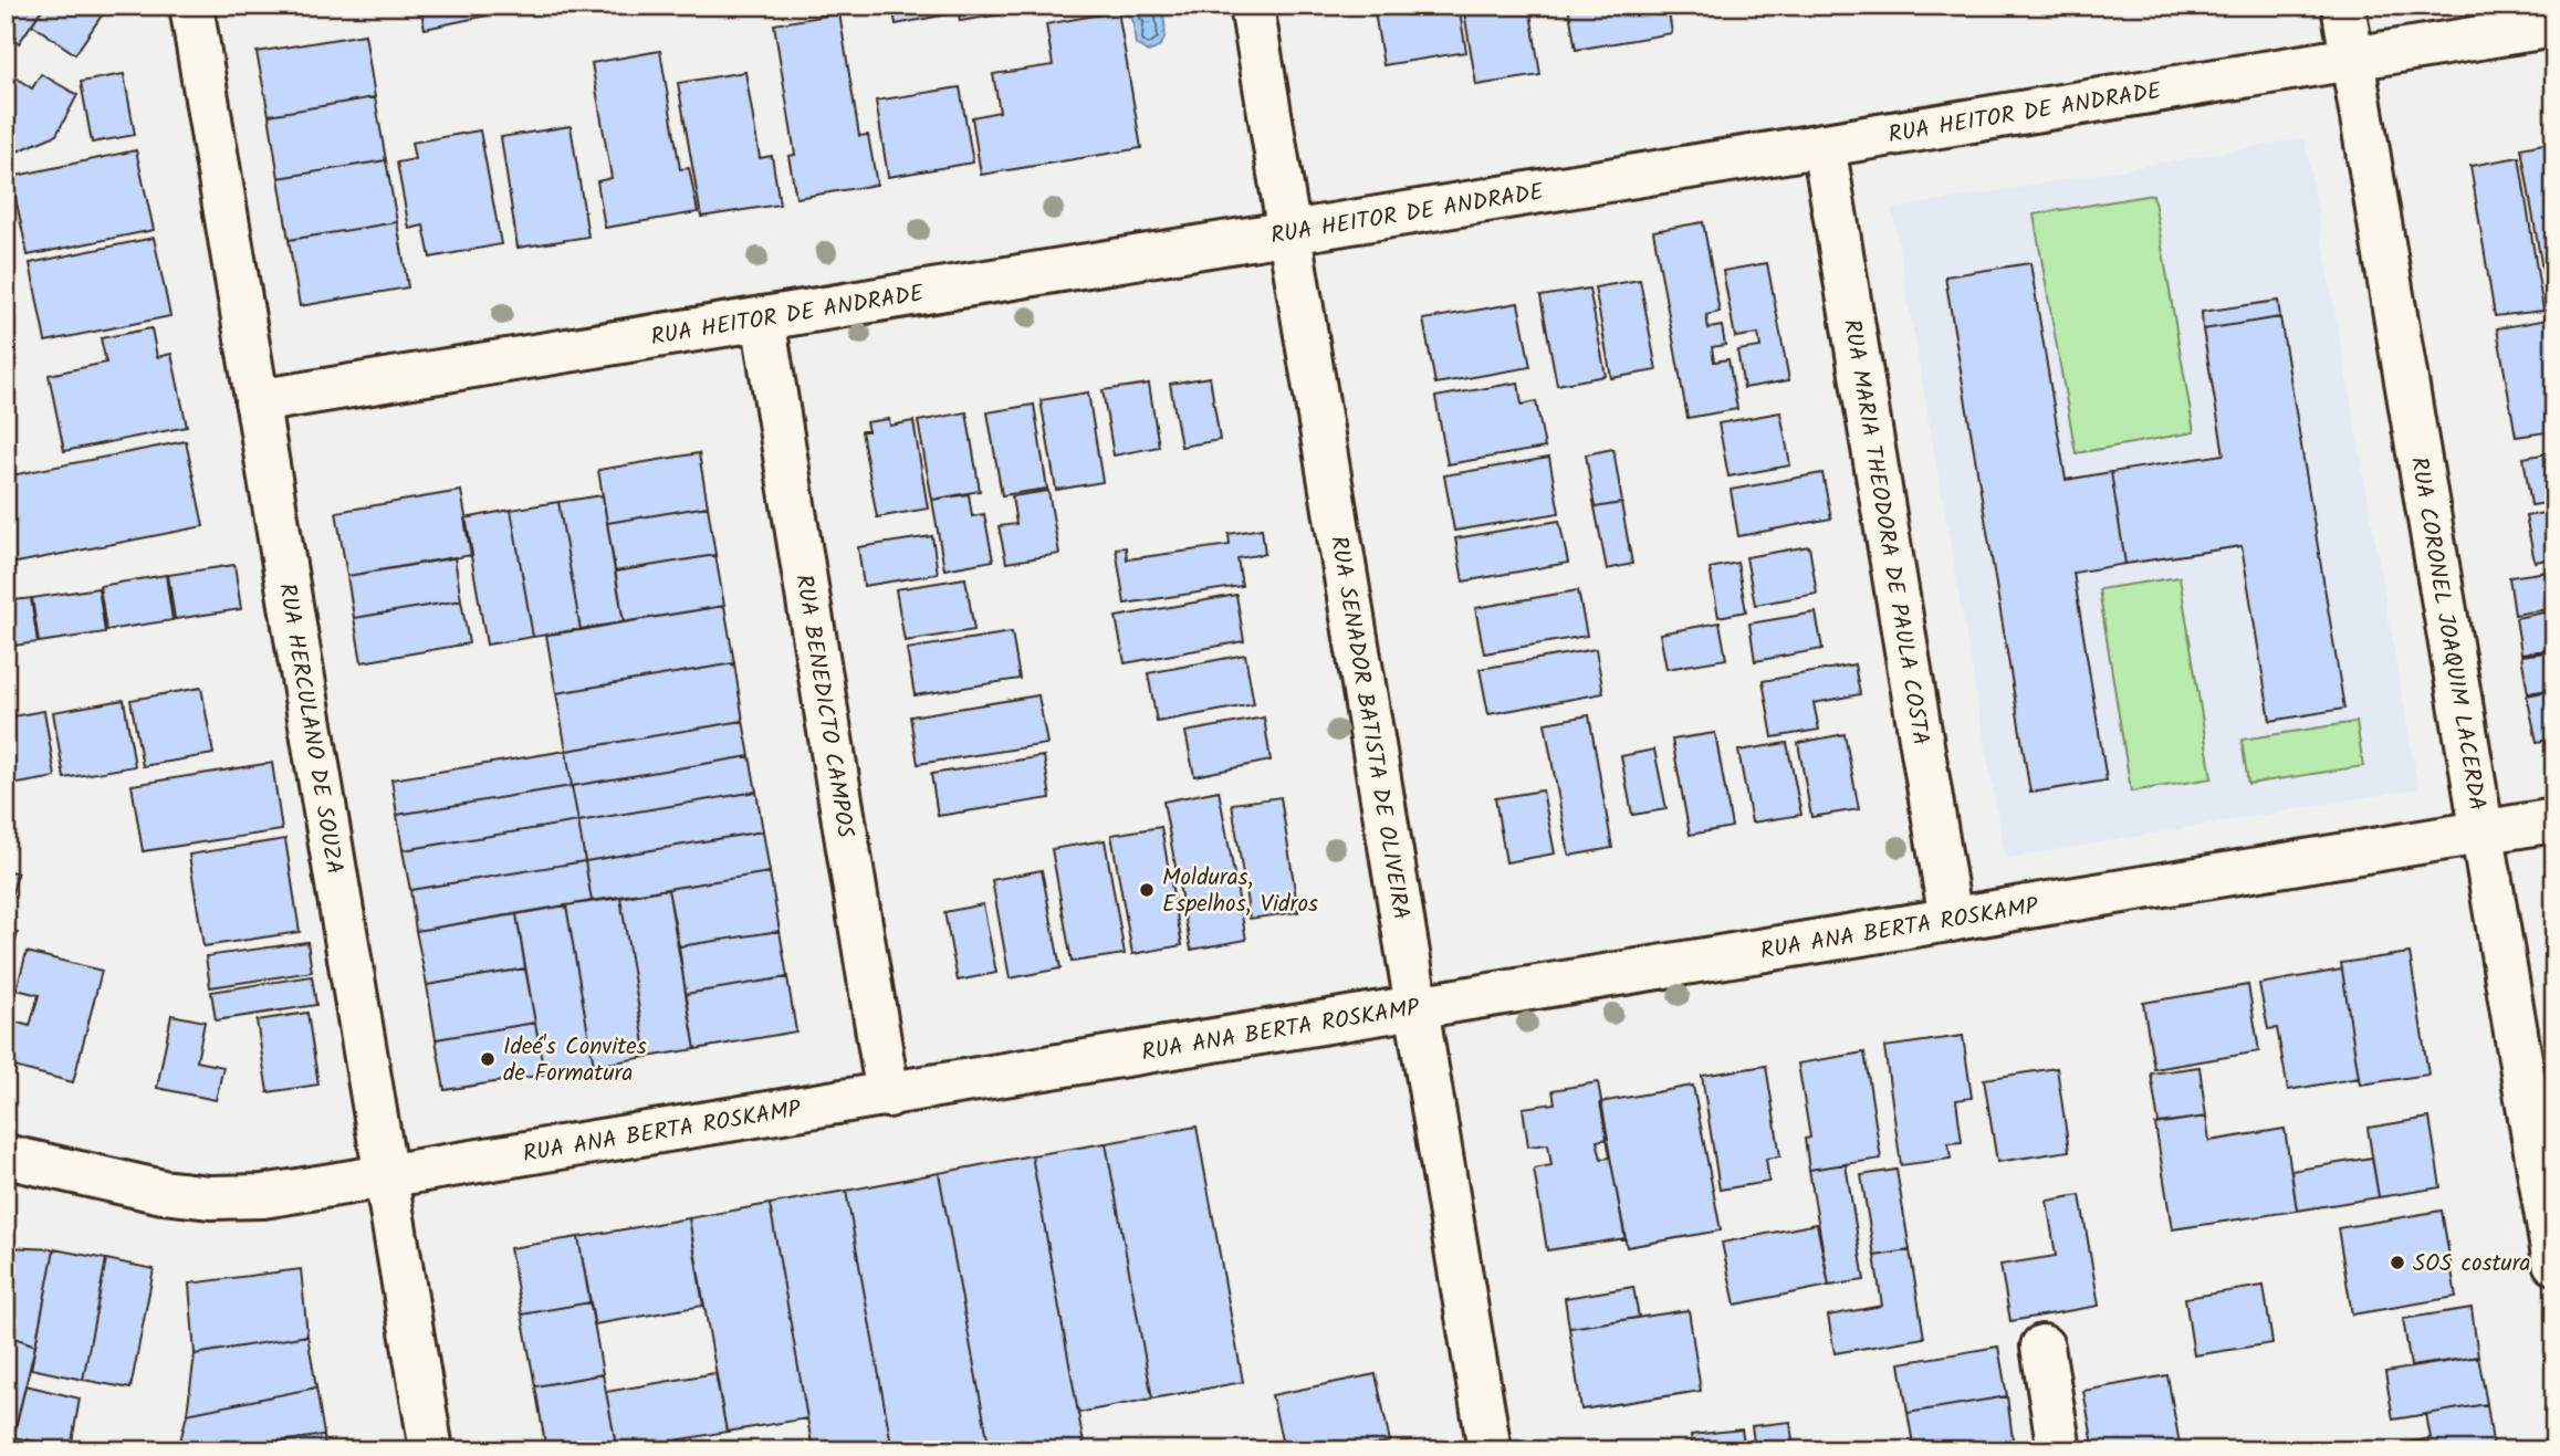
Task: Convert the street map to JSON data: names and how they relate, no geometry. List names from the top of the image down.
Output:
{
  "streets": {
    "street": [
      "RUA HEITOR DE ANDRADE",
      "RUA MARIA THEODORA DE PAULA COSTA",
      "RUA CORONEL JOAQUIM LACERDA",
      "RUA BENEDICTO CAMPOS",
      "RUA HERCULANO DE SOUZA",
      "RUA SENADOR BATISTA DE OLIVEIRA",
      "RUA ANA BERTA ROSKAMP"
    ]
  },
  "crossings": [
    ["RUA HEITOR DE ANDRADE", "RUA MARIA THEODORA DE PAULA COSTA"],
    ["RUA HEITOR DE ANDRADE", "RUA CORONEL JOAQUIM LACERDA"],
    ["RUA HEITOR DE ANDRADE", "RUA BENEDICTO CAMPOS"],
    ["RUA HEITOR DE ANDRADE", "RUA HERCULANO DE SOUZA"],
    ["RUA HEITOR DE ANDRADE", "RUA SENADOR BATISTA DE OLIVEIRA"],
    ["RUA MARIA THEODORA DE PAULA COSTA", "RUA ANA BERTA ROSKAMP"],
    ["RUA CORONEL JOAQUIM LACERDA", "RUA ANA BERTA ROSKAMP"],
    ["RUA BENEDICTO CAMPOS", "RUA ANA BERTA ROSKAMP"],
    ["RUA HERCULANO DE SOUZA", "RUA ANA BERTA ROSKAMP"],
    ["RUA SENADOR BATISTA DE OLIVEIRA", "RUA ANA BERTA ROSKAMP"]
  ],
  "places": ["Molduras, Espelhos, Vidros", "Ideé's Convites de Formatura", "SOS costura"]
}
